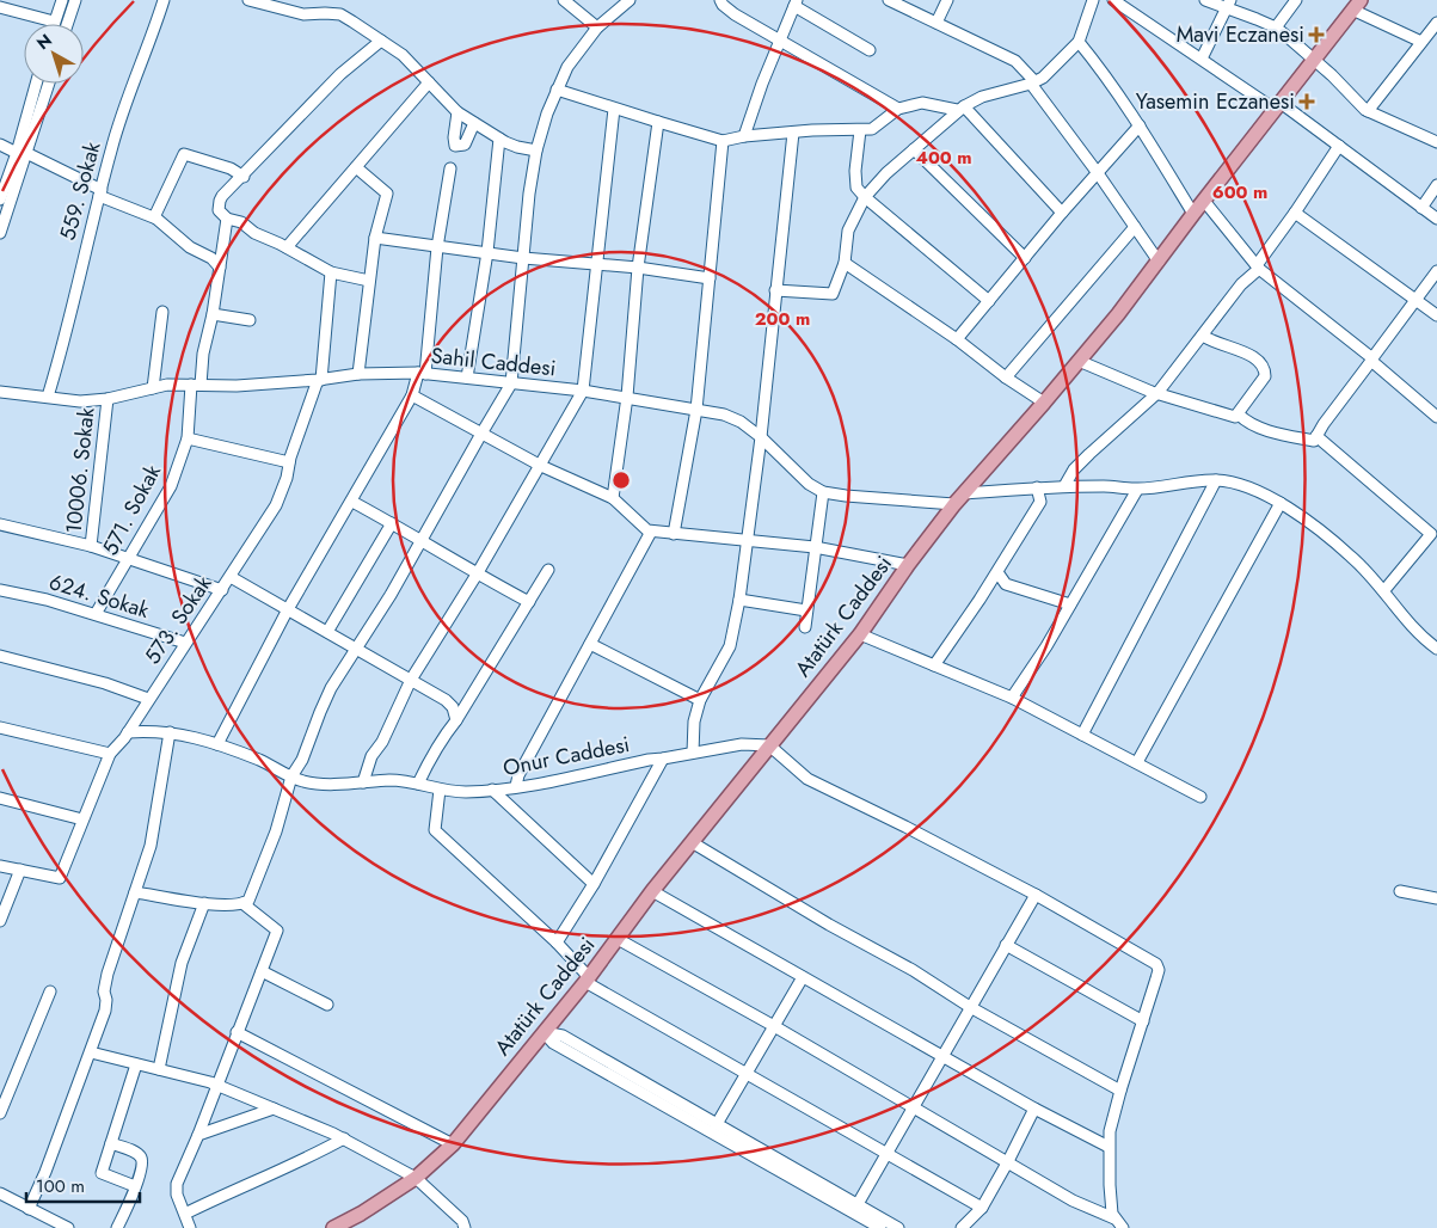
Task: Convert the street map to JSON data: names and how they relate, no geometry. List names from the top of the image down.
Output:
{
  "streets": {
    "main road": ["Atatürk Caddesi"],
    "street": [
      "559. Sokak",
      "Sahil Caddesi",
      "10006. Sokak",
      "571. Sokak",
      "624. Sokak",
      "573. Sokak",
      "Onur Caddesi"
    ]
  },
  "crossings": [
    ["559. Sokak", "Sahil Caddesi"],
    ["Sahil Caddesi", "10006. Sokak"],
    ["Sahil Caddesi", "571. Sokak"],
    ["Sahil Caddesi", "Atatürk Caddesi"],
    ["Sahil Caddesi", "573. Sokak"],
    ["571. Sokak", "624. Sokak"],
    ["624. Sokak", "573. Sokak"],
    ["Atatürk Caddesi", "Onur Caddesi"],
    ["573. Sokak", "Onur Caddesi"]
  ],
  "places": {
    "health": ["Mavi Eczanesi", "Yasemin Eczanesi"]
  },
  "scale_bar": "100 m",
  "north": "top left",
  "rings": ["400 m", "600 m", "200 m"]
}
